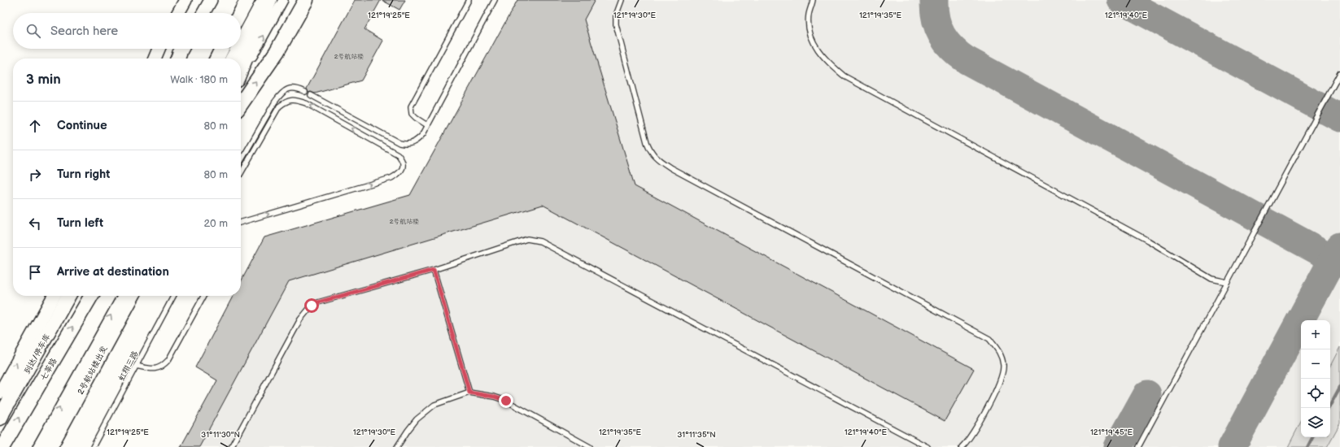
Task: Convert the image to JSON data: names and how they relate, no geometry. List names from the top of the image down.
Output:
{
  "streets": {
    "highway": ["2号航站楼出发"],
    "main road": ["到达/停车库", "七莘路"],
    "lane": ["虹翔三路"]
  },
  "one_way": ["七莘路"],
  "house_numbers": ["2号航站楼", "2号航站楼"],
  "page": {
    "search": "Search here",
    "heading": ["3 min", "Walk · 180 m"],
    "list": [
      ["Continue", "80 m"],
      ["Turn right", "80 m"],
      ["Turn left", "20 m"],
      "Arrive at destination"
    ],
    "map_buttons": ["+", "−"]
  },
  "coordinates": [
    "121°19'40\"E",
    "121°19'25\"E",
    "121°19'30\"E",
    "121°19'35\"E",
    "121°19'45\"E",
    "31°11'30\"N",
    "31°11'35\"N"
  ]
}
